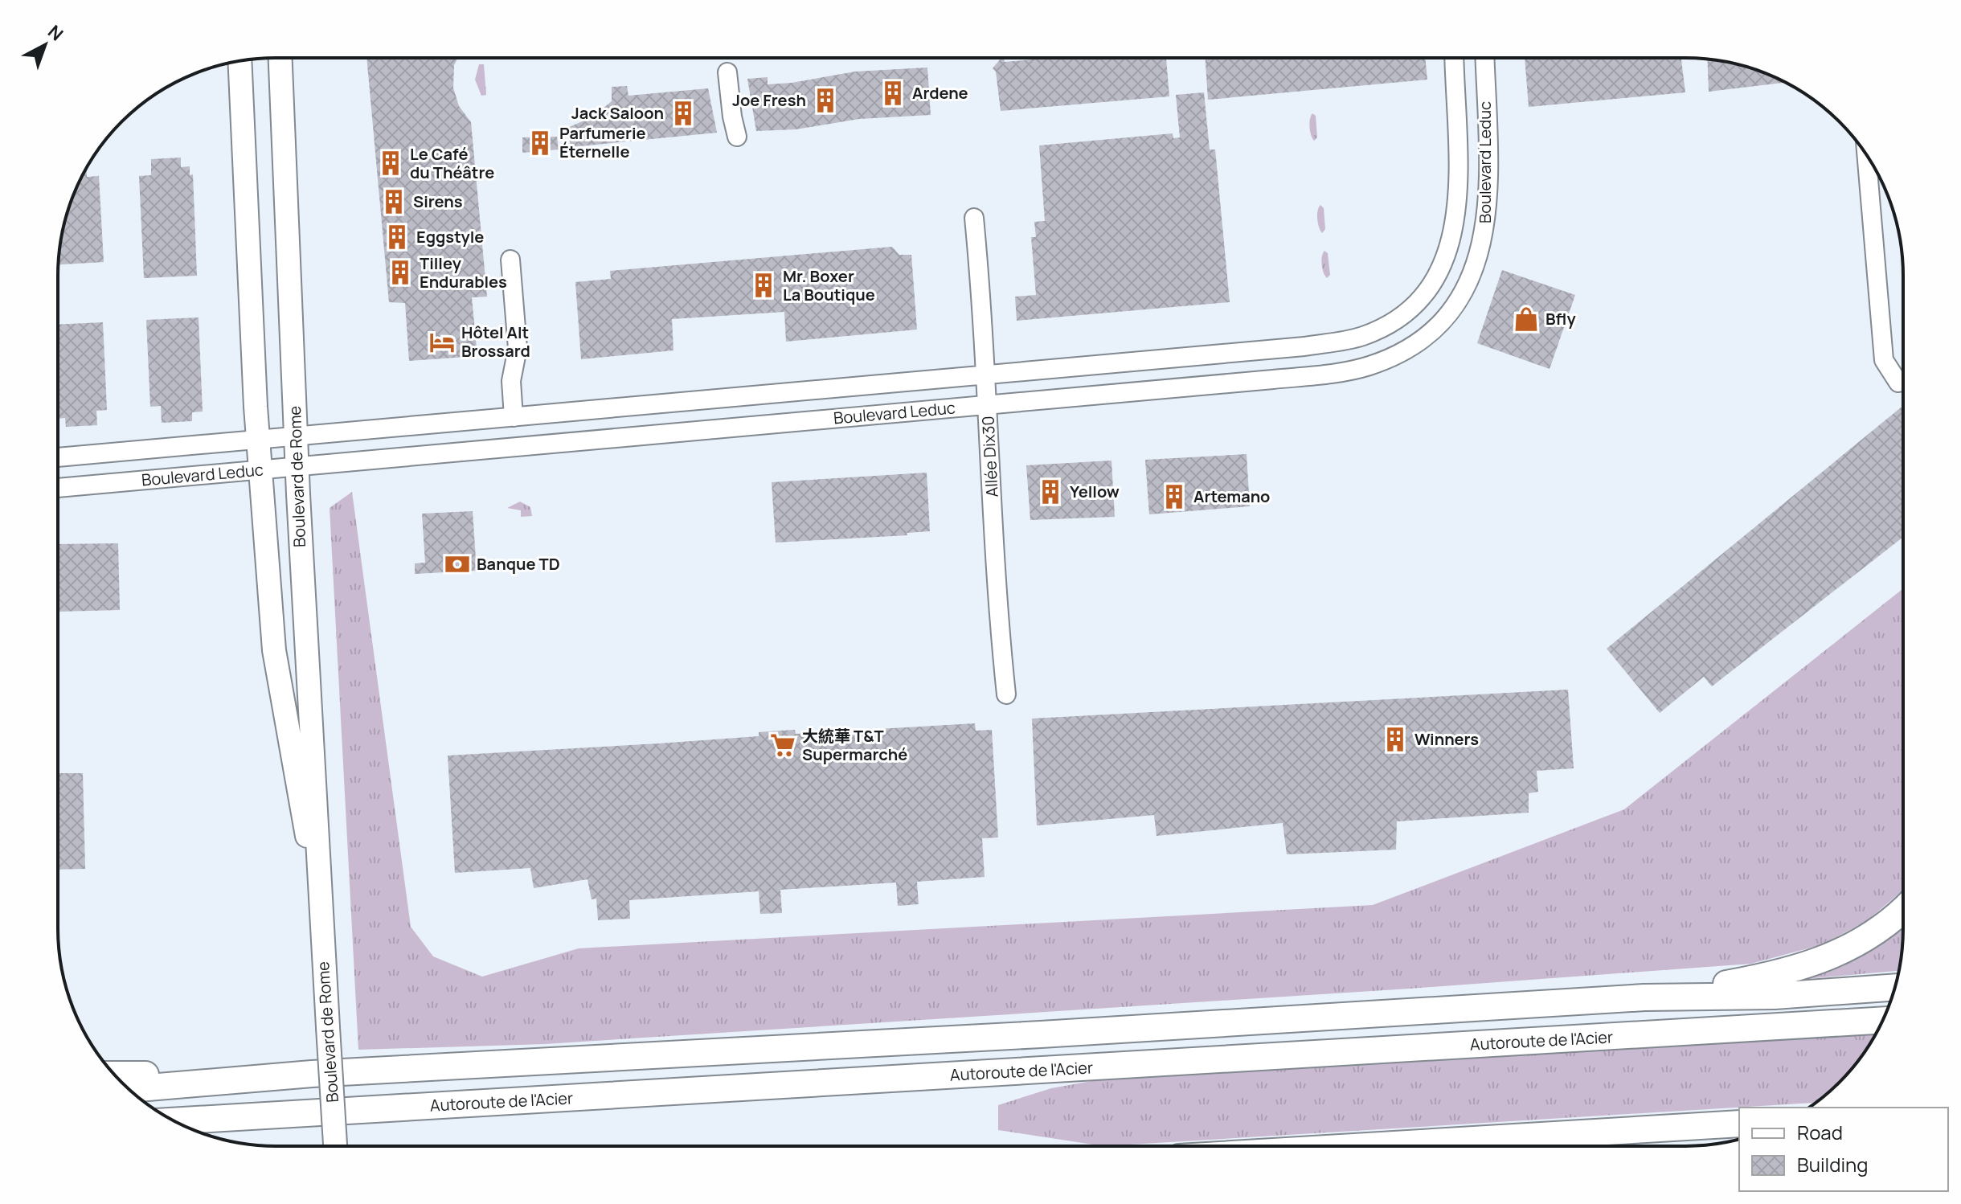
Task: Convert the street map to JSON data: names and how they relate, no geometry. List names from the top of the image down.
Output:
{
  "streets": {
    "highway": ["Autoroute de l'Acier"],
    "main road": ["Boulevard de Rome"],
    "street": ["Boulevard Leduc", "Allée Dix30"]
  },
  "crossings": [
    ["Boulevard Leduc", "Allée Dix30"],
    ["Boulevard Leduc", "Boulevard de Rome"]
  ],
  "places": {
    "building": [
      "Ardene",
      "Joe Fresh",
      "Jack Saloon",
      "Parfumerie Éternelle",
      "Le Café du Théâtre",
      "Sirens",
      "Eggstyle",
      "Tilley Endurables",
      "Mr. Boxer La Boutique",
      "Yellow",
      "Artemano",
      "Winners"
    ],
    "shop": ["Bfly"],
    "hotel": ["Hôtel Alt Brossard"],
    "bank": ["Banque TD"],
    "supermarket": ["大統華 T&T Supermarché"]
  },
  "legend": ["Road", "Building"],
  "north": "top right"
}
